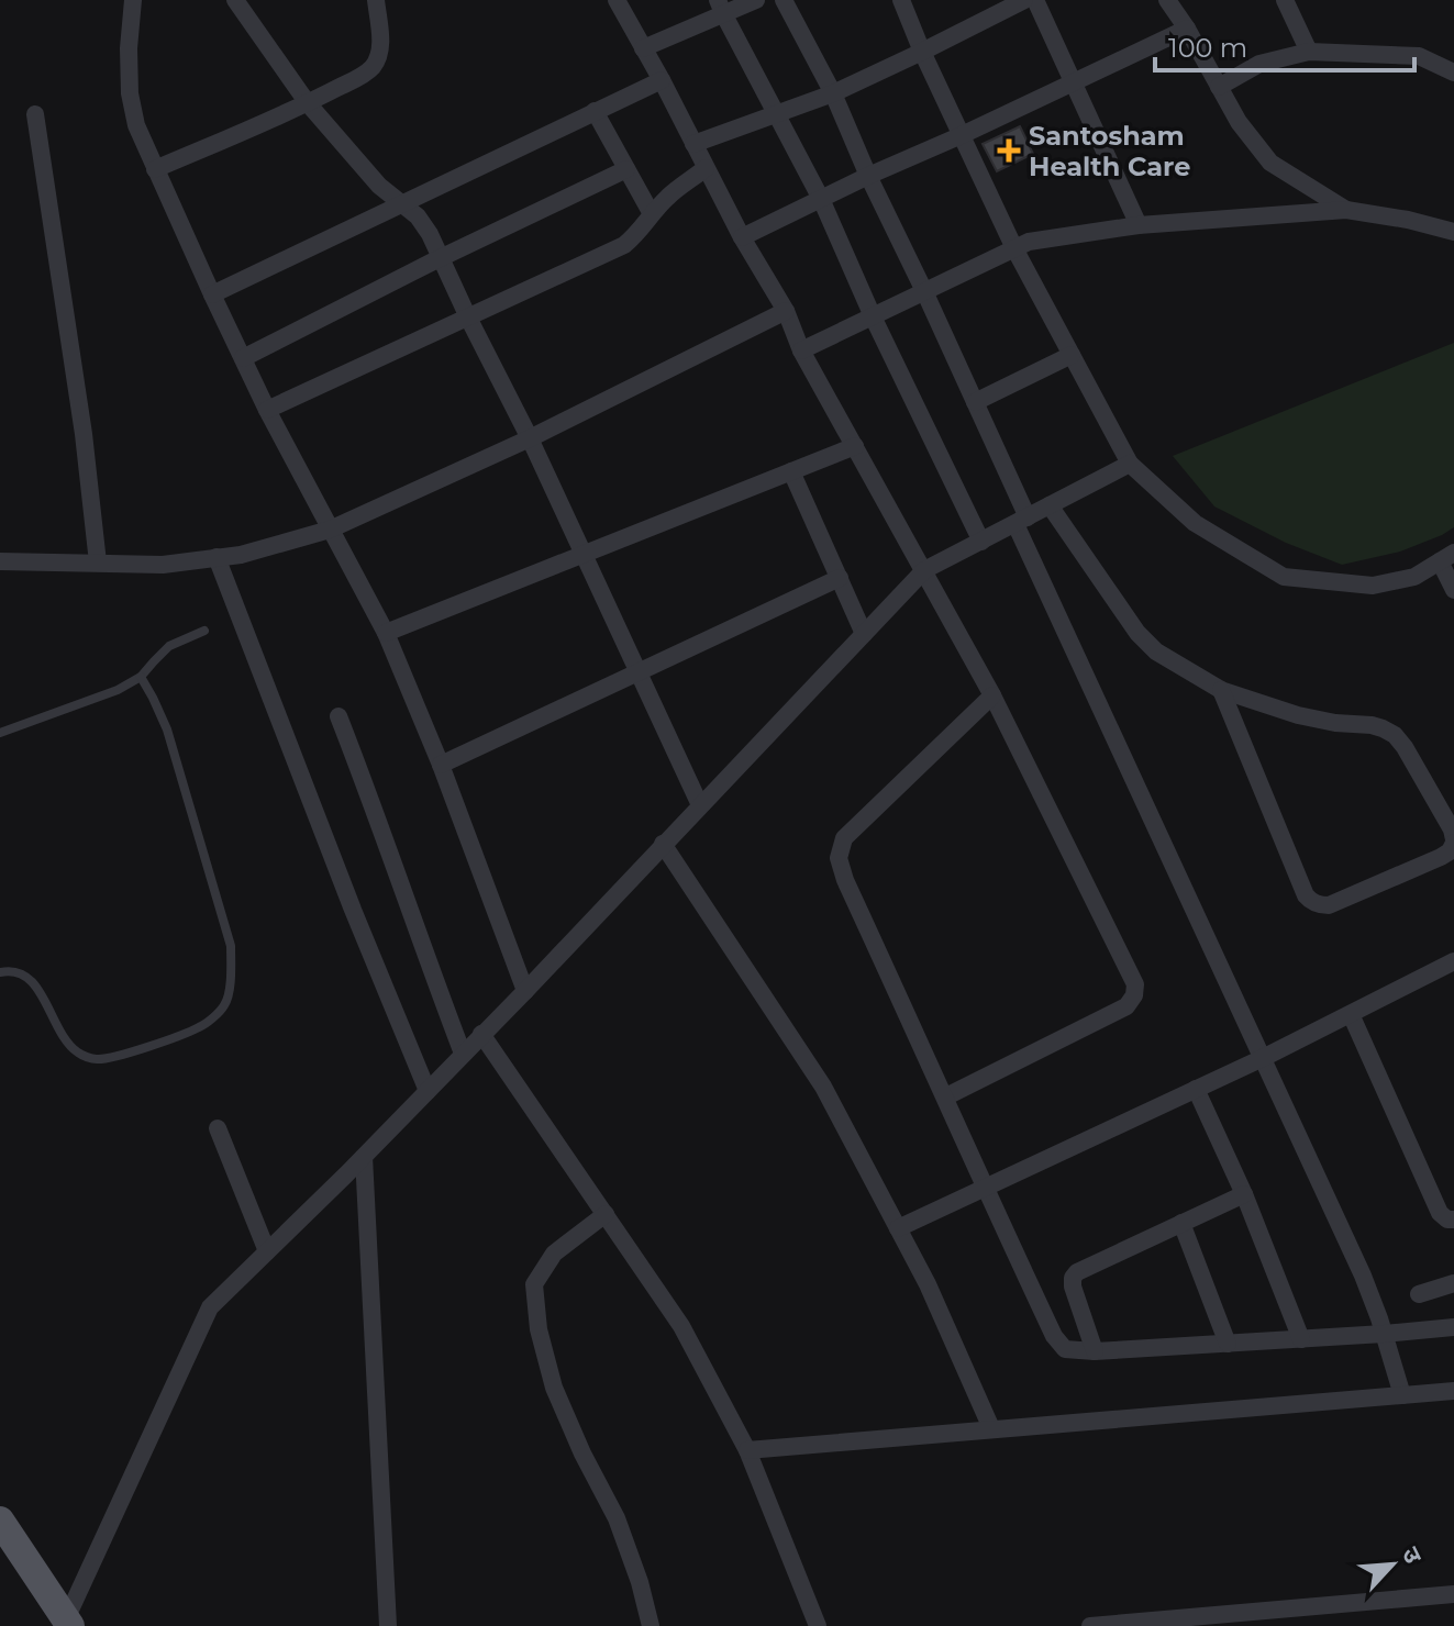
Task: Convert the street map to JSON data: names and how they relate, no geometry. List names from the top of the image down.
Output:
{
  "places": {
    "health": ["Santosham Health Care"]
  },
  "scale_bar": "100 m",
  "north": "top right"
}
